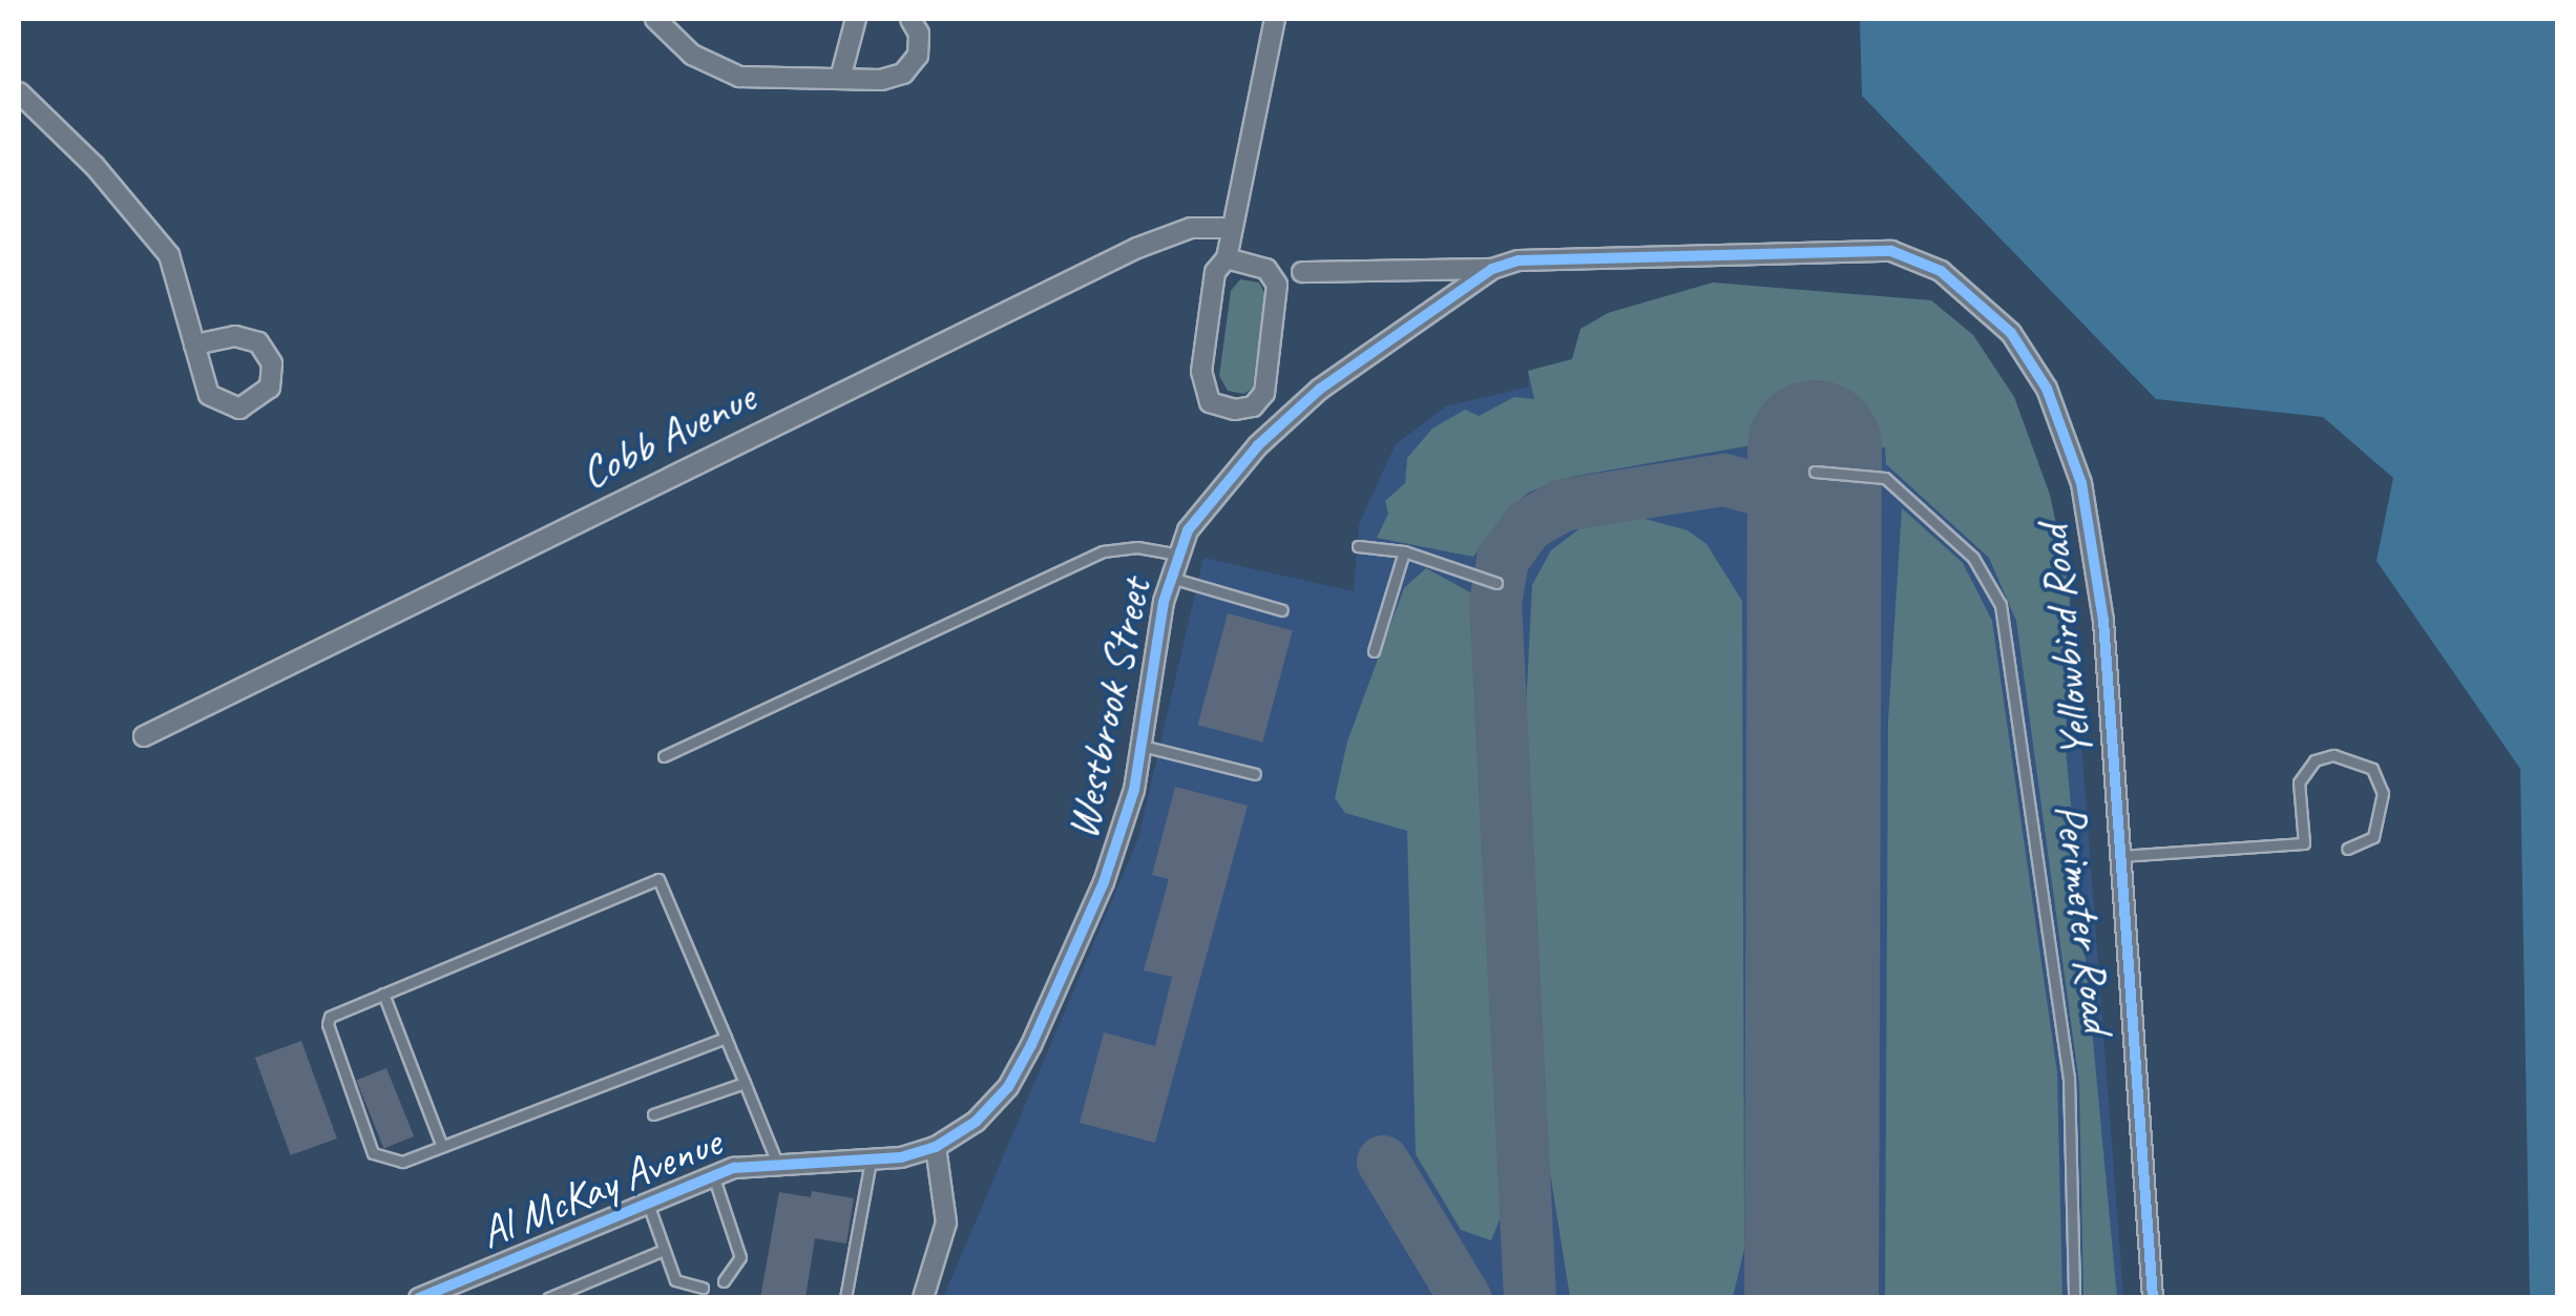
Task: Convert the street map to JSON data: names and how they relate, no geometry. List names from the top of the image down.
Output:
{
  "streets": {
    "street": [
      "Cobb Avenue",
      "Yellowbird Road",
      "Westbrook Street",
      "Al McKay Avenue"
    ],
    "lane": ["Perimeter Road"]
  },
  "crossings": [
    ["Yellowbird Road", "Westbrook Street"],
    ["Westbrook Street", "Al McKay Avenue"]
  ]
}
